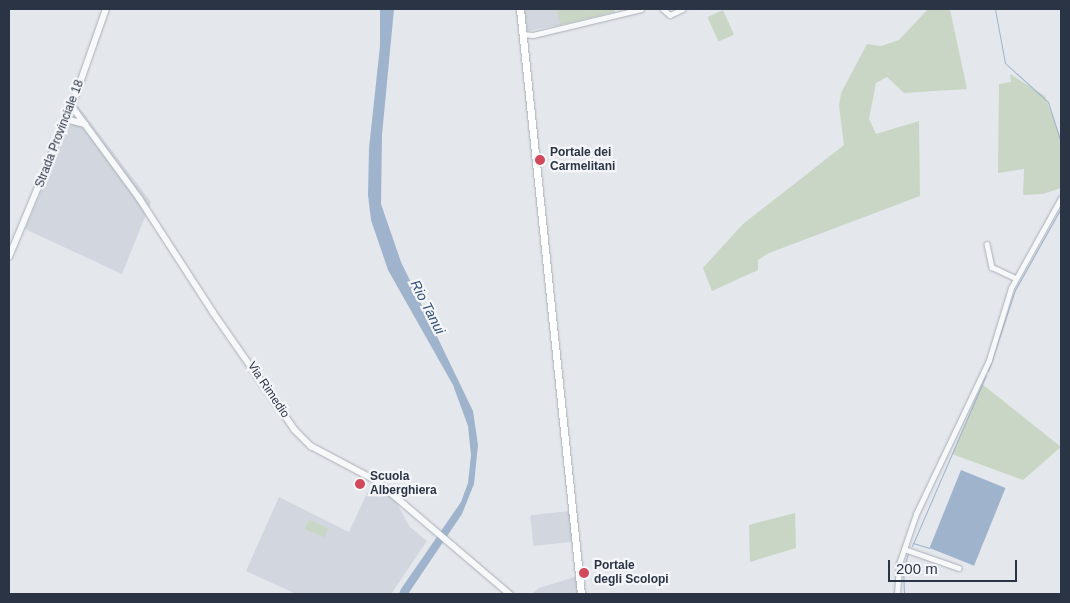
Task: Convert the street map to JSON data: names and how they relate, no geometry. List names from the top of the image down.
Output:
{
  "streets": {
    "street": ["Strada Provinciale 18", "Via Rimedio"]
  },
  "crossings": [
    ["Strada Provinciale 18", "Via Rimedio"]
  ],
  "water": ["Rio Tanui"],
  "places": ["Portale dei Carmelitani", "Scuola Alberghiera", "Portale degli Scolopi"],
  "scale_bar": "200 m"
}
